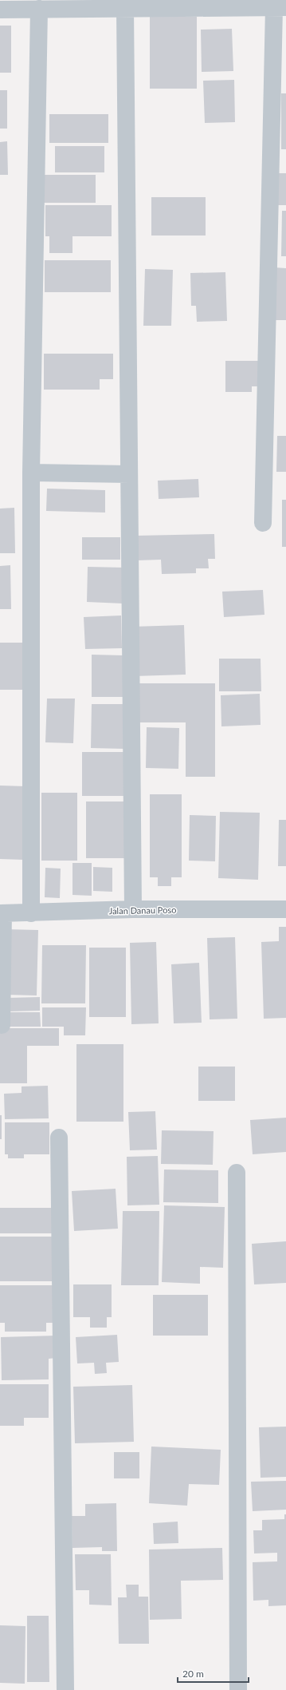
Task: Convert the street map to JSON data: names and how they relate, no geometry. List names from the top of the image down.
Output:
{
  "streets": {
    "street": ["Jalan Danau Poso"]
  },
  "scale_bar": "20 m"
}
